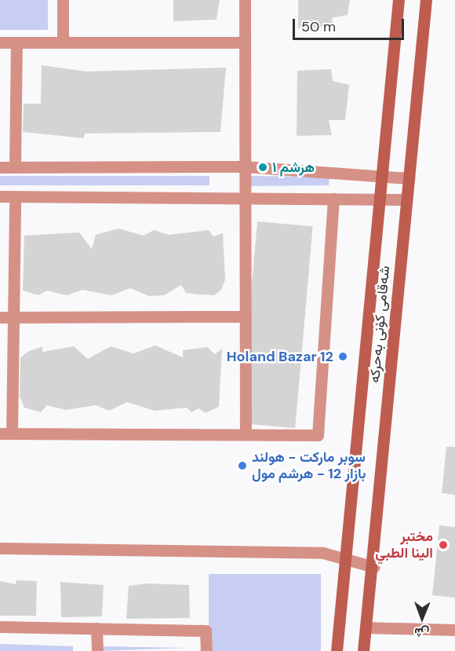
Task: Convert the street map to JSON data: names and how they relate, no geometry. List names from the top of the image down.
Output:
{
  "streets": {
    "street": ["شەقامی کۆنی بەحرکە"]
  },
  "places": [
    "هرشم ١",
    "Holand Bazar 12",
    "سوبر ماركت - هولند بازار 12 - هرشم مول",
    "مختبر الينا الطبي"
  ],
  "scale_bar": "50 m",
  "north": "bottom"
}
